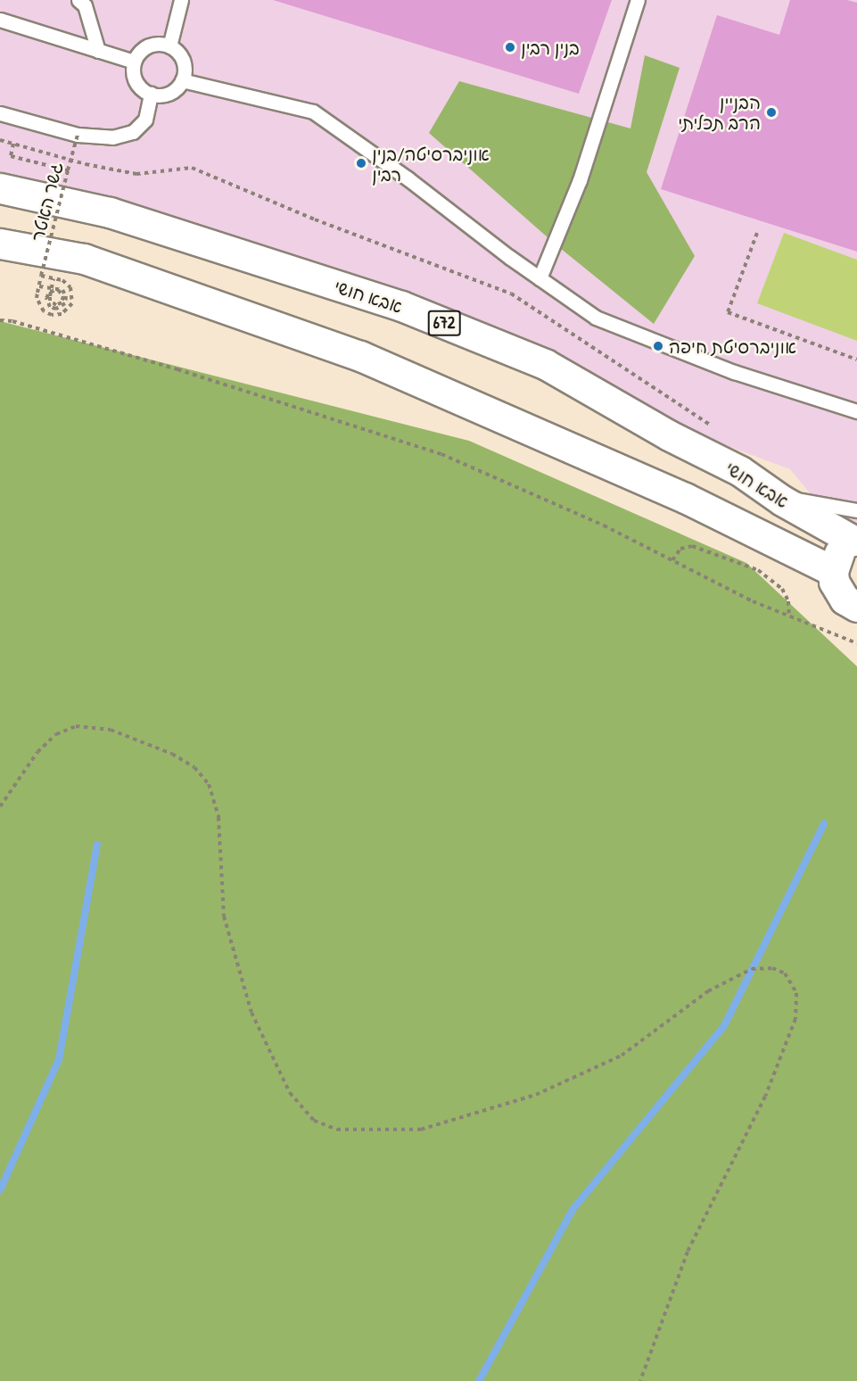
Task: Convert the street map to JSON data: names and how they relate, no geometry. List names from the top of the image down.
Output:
{
  "streets": {
    "main road": ["אבא חושי", "672"],
    "path": ["גשר האטר"]
  },
  "places": [
    "בנין רבין",
    "הבניין הרב תכליתי",
    "אוניברסיטה/בנין רבין",
    "אוניברסיטת חיפה"
  ]
}
